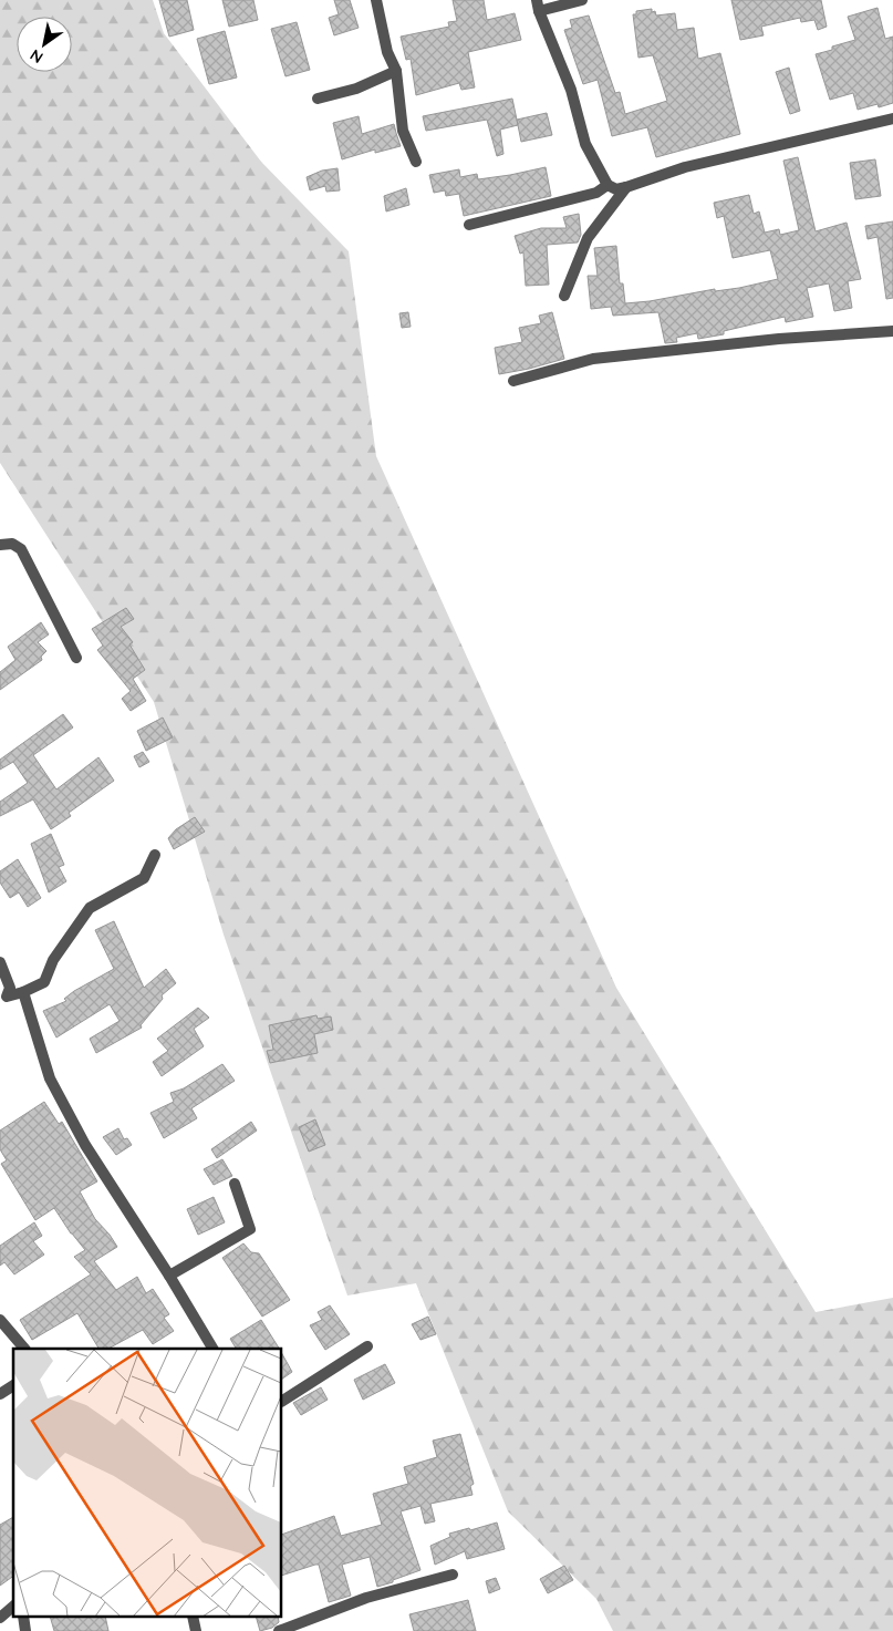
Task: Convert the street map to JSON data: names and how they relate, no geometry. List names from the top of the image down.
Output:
{
  "north": "bottom left"
}
